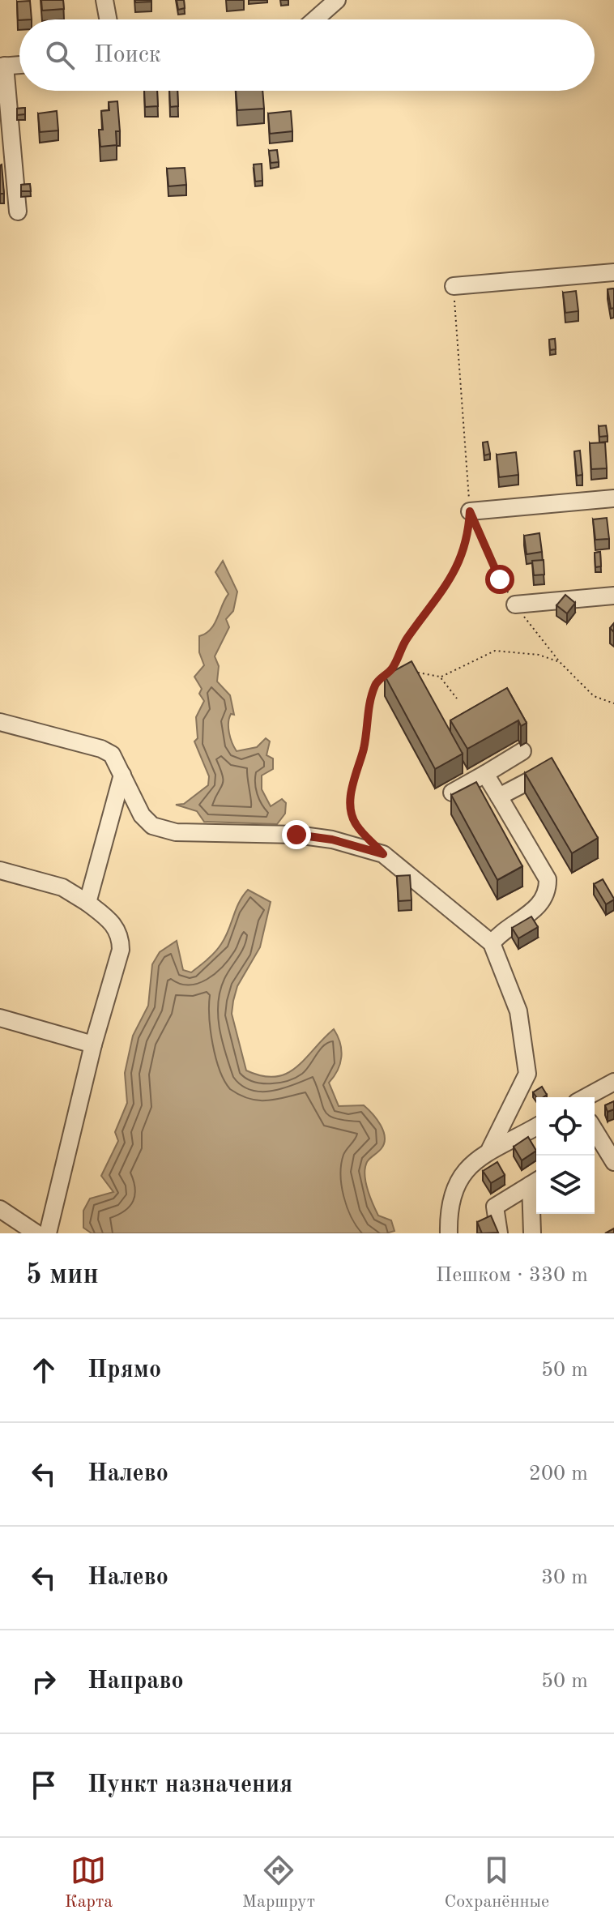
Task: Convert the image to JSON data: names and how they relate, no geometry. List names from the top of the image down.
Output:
{
  "page": {
    "search": "Поиск",
    "heading": ["5 мин", "Пешком · 330 m"],
    "list": [
      ["Прямо", "50 m"],
      ["Налево", "200 m"],
      ["Налево", "30 m"],
      ["Направо", "50 m"],
      "Пункт назначения"
    ],
    "nav": ["Карта", "Маршрут", "Сохранённые"]
  }
}
